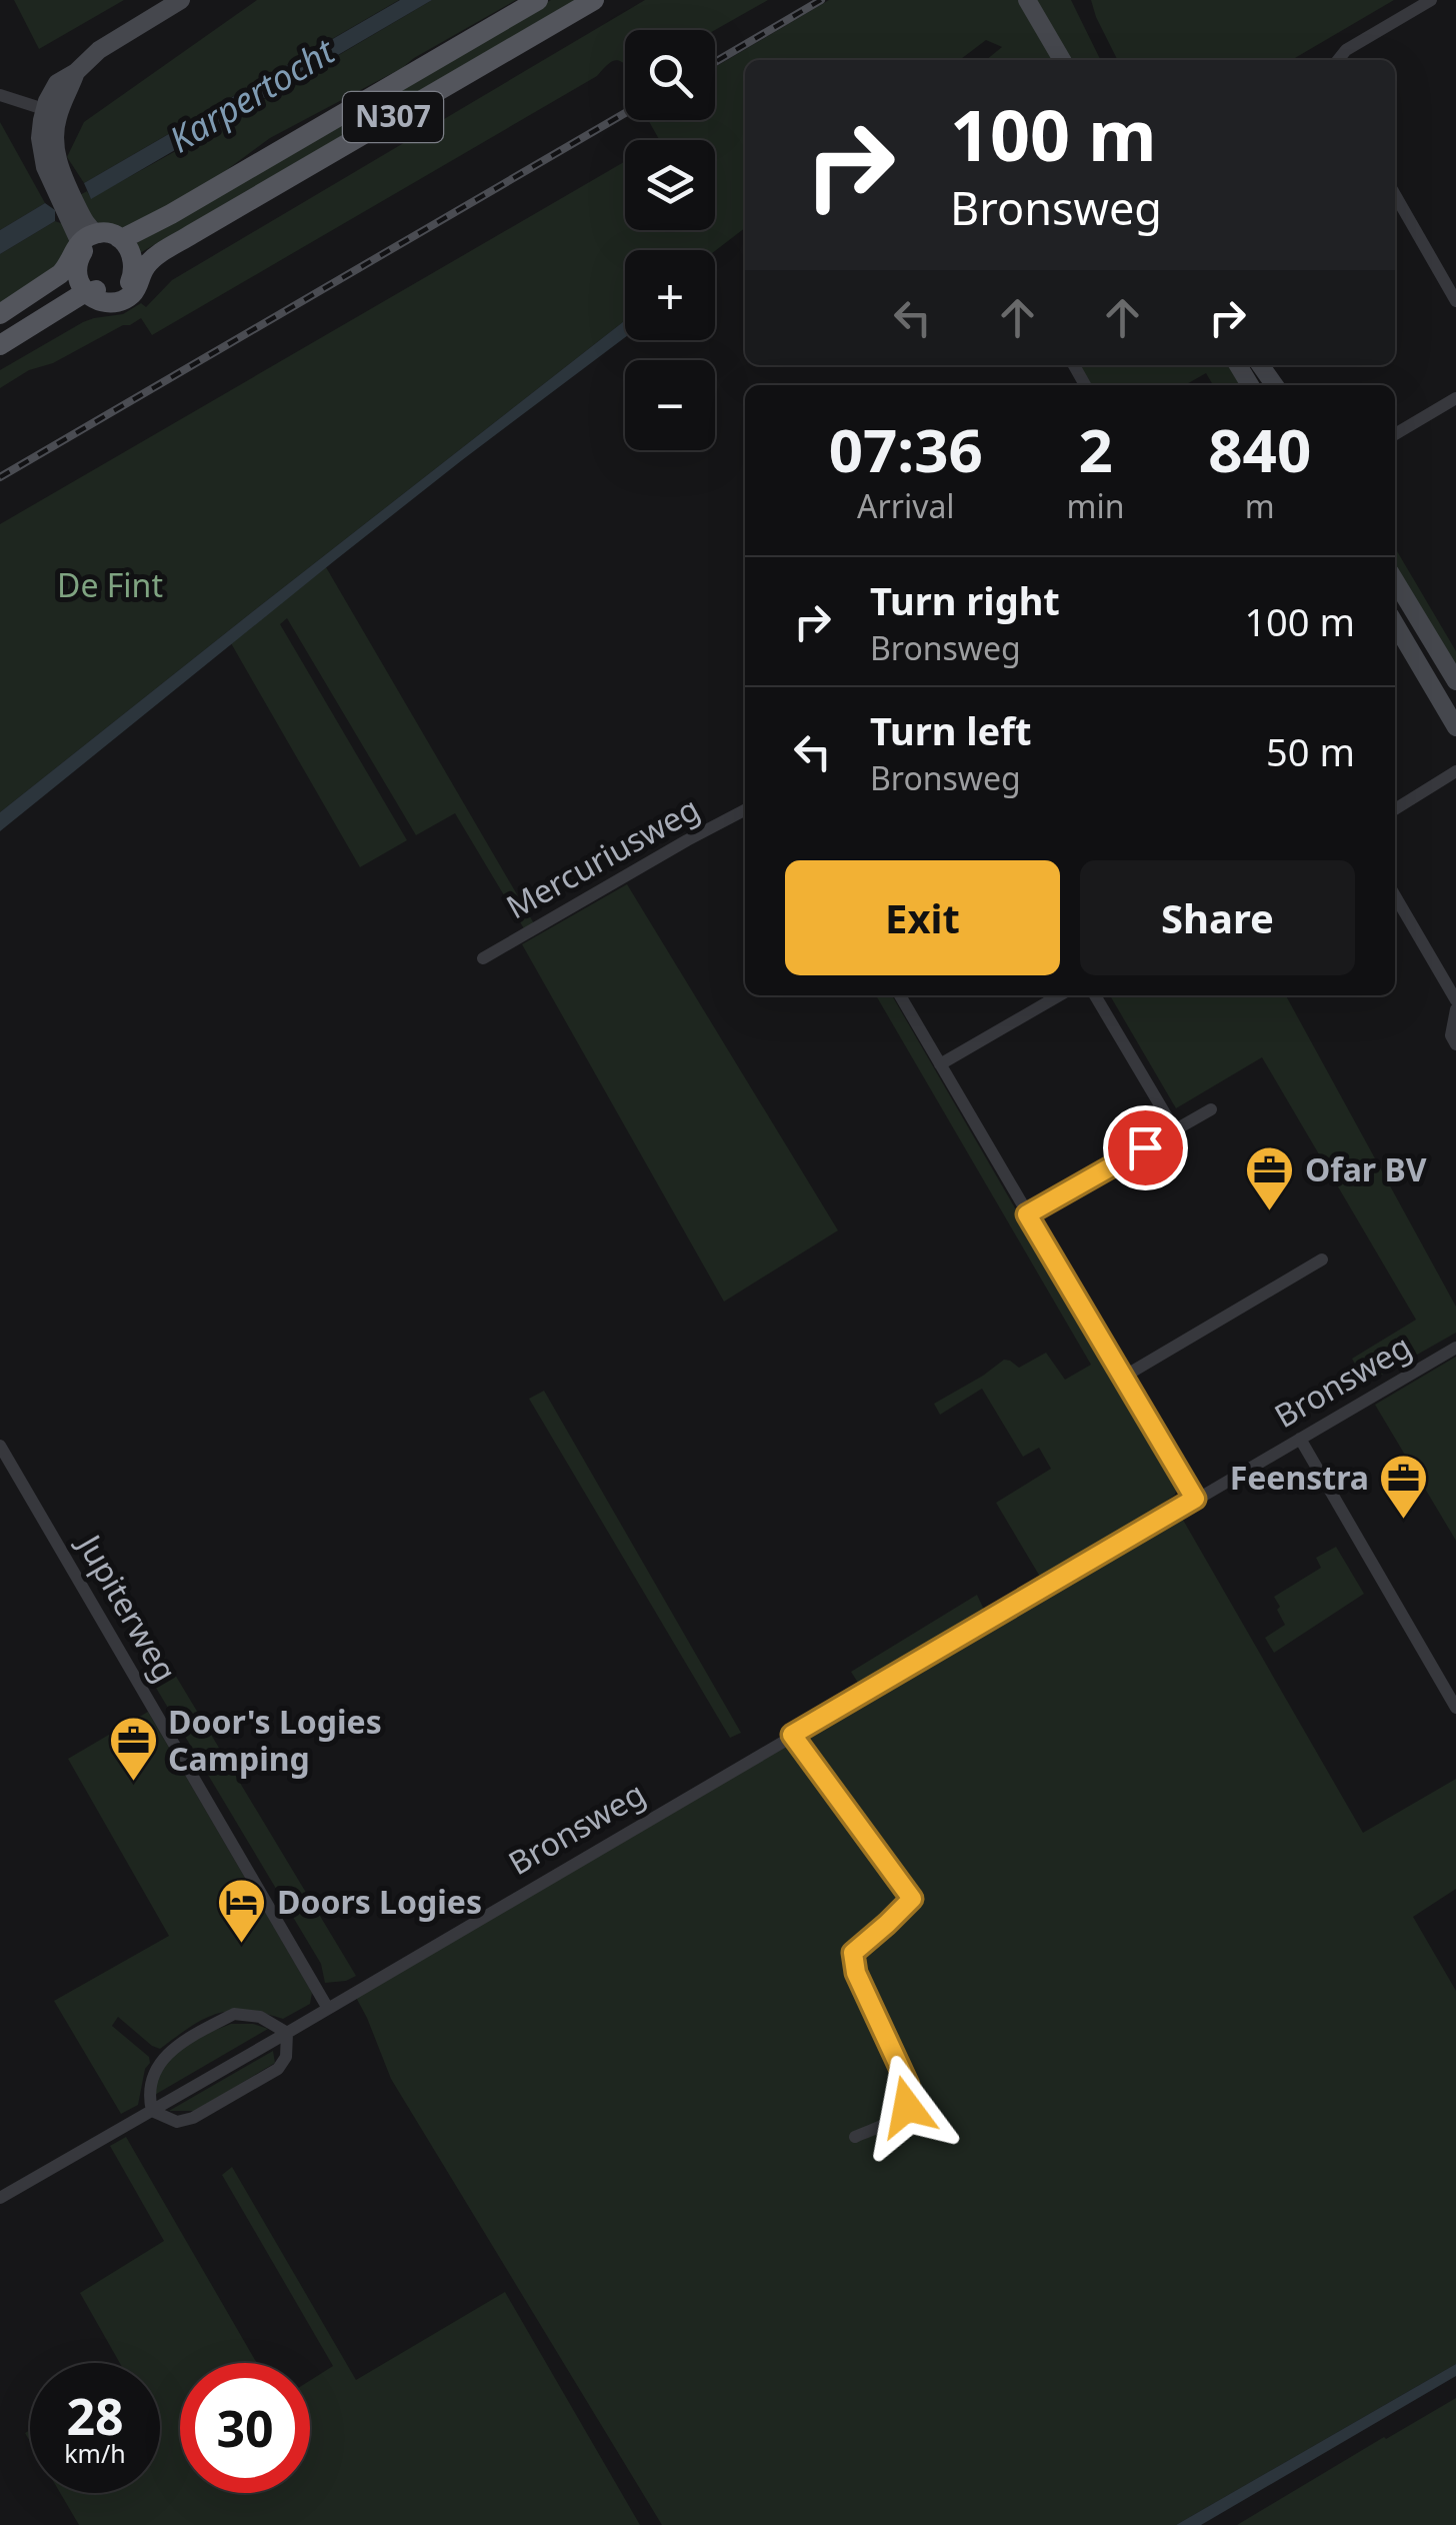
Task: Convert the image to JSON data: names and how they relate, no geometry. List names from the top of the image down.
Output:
{
  "streets": {
    "main road": ["N307"],
    "street": ["Mercuriusweg", "Bronsweg", "Jupiterweg"]
  },
  "crossings": [
    ["Bronsweg", "Jupiterweg"]
  ],
  "water": ["Karpertocht"],
  "parks": ["De Fint"],
  "places": {
    "office": ["Ofar BV", "Feenstra", "Door's Logies Camping"],
    "hotel": ["Doors Logies"]
  },
  "page": {
    "map_buttons": ["+", "−"],
    "turn": ["100 m", "Bronsweg"],
    "eta": [
      "07:36",
      "Arrival",
      "2",
      "min",
      "840",
      "m"
    ],
    "list": [
      {
        "name": "Turn right",
        "note": "Bronsweg",
        "value": "100 m"
      },
      {
        "name": "Turn left",
        "note": "Bronsweg",
        "value": "50 m"
      }
    ],
    "buttons": ["Exit", "Share"],
    "speed": "28 km/h",
    "limit": "30"
  }
}
